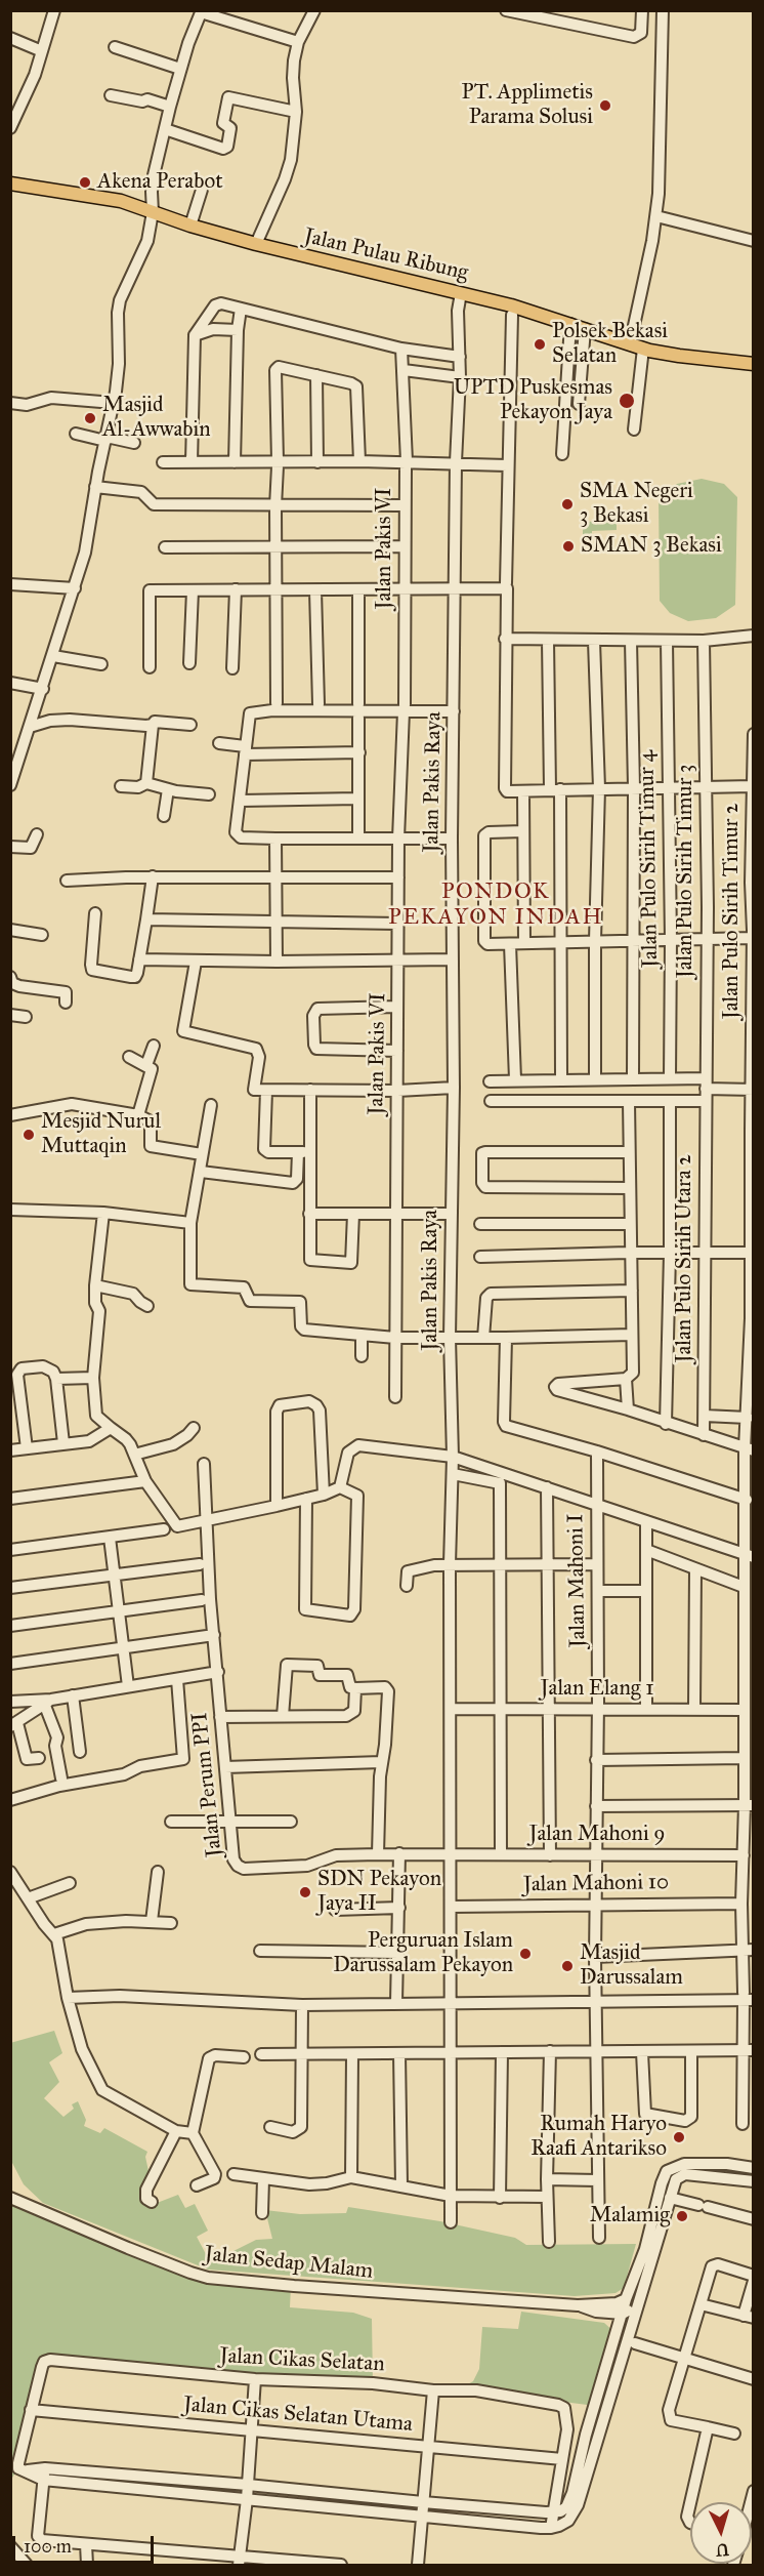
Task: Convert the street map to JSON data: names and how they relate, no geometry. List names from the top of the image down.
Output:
{
  "streets": {
    "main road": ["Jalan Pulau Ribung"],
    "street": [
      "Jalan Pakis VI",
      "Jalan Pakis Raya",
      "Jalan Pulo Sirih Timur 4",
      "Jalan Pulo Sirih Timur 3",
      "Jalan Pulo Sirih Timur 2",
      "Jalan Pulo Sirih Utara 2",
      "Jalan Mahoni I",
      "Jalan Elang 1",
      "Jalan Perum PPI",
      "Jalan Mahoni 9",
      "Jalan Mahoni 10",
      "Jalan Sedap Malam",
      "Jalan Cikas Selatan",
      "Jalan Cikas Selatan Utama"
    ]
  },
  "crossings": [
    ["Jalan Pulau Ribung", "Jalan Pakis Raya"],
    ["Jalan Pakis Raya", "Jalan Elang 1"],
    ["Jalan Pakis Raya", "Jalan Mahoni 9"],
    ["Jalan Pakis Raya", "Jalan Mahoni 10"],
    ["Jalan Pulo Sirih Timur 3", "Jalan Pulo Sirih Utara 2"],
    ["Jalan Pulo Sirih Timur 2", "Jalan Elang 1"],
    ["Jalan Pulo Sirih Timur 2", "Jalan Mahoni 9"],
    ["Jalan Pulo Sirih Timur 2", "Jalan Mahoni 10"],
    ["Jalan Mahoni I", "Jalan Elang 1"],
    ["Jalan Mahoni I", "Jalan Mahoni 9"],
    ["Jalan Mahoni I", "Jalan Mahoni 10"],
    ["Jalan Perum PPI", "Jalan Mahoni 9"],
    ["Jalan Cikas Selatan", "Jalan Cikas Selatan Utama"]
  ],
  "districts": ["PONDOK PEKAYON INDAH"],
  "places": [
    "PT. Applimetis Parama Solusi",
    "Akena Perabot",
    "Polsek Bekasi Selatan",
    "UPTD Puskesmas Pekayon Jaya",
    "Masjid Al-Awwabin",
    "SMA Negeri 3 Bekasi",
    "SMAN 3 Bekasi",
    "Mesjid Nurul Muttaqin",
    "SDN Pekayon Jaya II",
    "Perguruan Islam Darussalam Pekayon",
    "Masjid Darussalam",
    "Rumah Haryo Raafi Antarikso",
    "Malamig"
  ],
  "scale_bar": "100 m",
  "north": "bottom"
}
